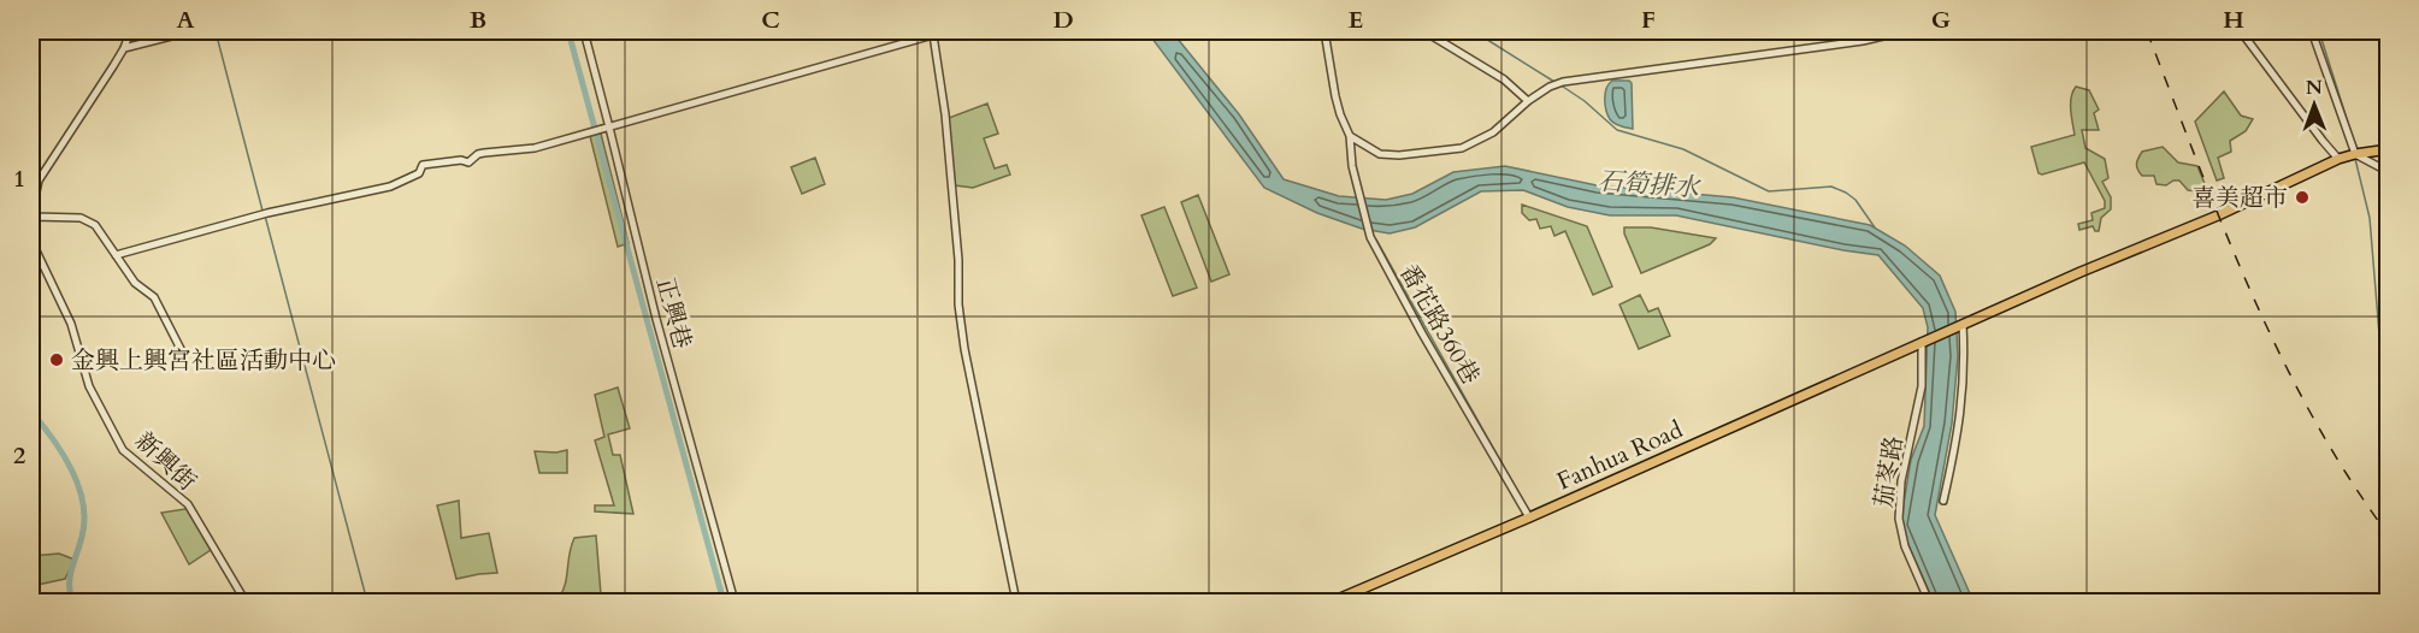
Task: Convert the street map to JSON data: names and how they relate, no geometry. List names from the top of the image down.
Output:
{
  "streets": {
    "main road": ["Fanhua Road"],
    "street": [
      "正興巷",
      "番花路360巷",
      "新興街",
      "茄苳路"
    ]
  },
  "crossings": [
    ["番花路360巷", "Fanhua Road"],
    ["Fanhua Road", "茄苳路"]
  ],
  "water": ["石筍排水"],
  "places": ["喜美超市", "金興上興宮社區活動中心"],
  "north": "top",
  "grid": {
    "columns": [
      "A",
      "B",
      "C",
      "D",
      "E",
      "F",
      "G",
      "H"
    ],
    "rows": ["1", "2"]
  }
}
